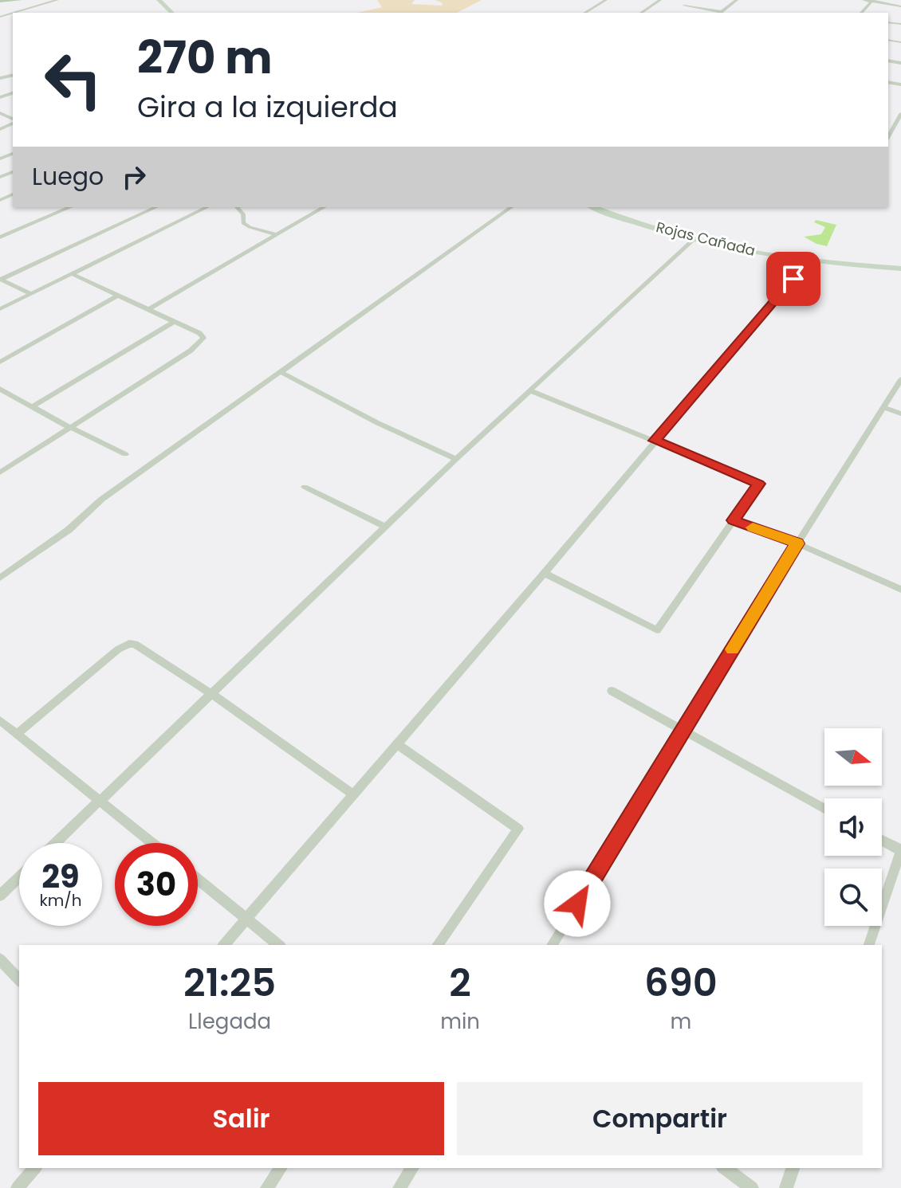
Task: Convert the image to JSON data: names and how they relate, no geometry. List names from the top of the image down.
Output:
{
  "streets": {
    "main road": ["Rojas Cañada"]
  },
  "north": "right",
  "page": {
    "turn": ["270 m", "Gira a la izquierda"],
    "then": "Luego",
    "speed": "29 km/h",
    "limit": "30",
    "eta": [
      "21:25",
      "Llegada",
      "2",
      "min",
      "690",
      "m"
    ],
    "buttons": ["Salir", "Compartir"]
  }
}
